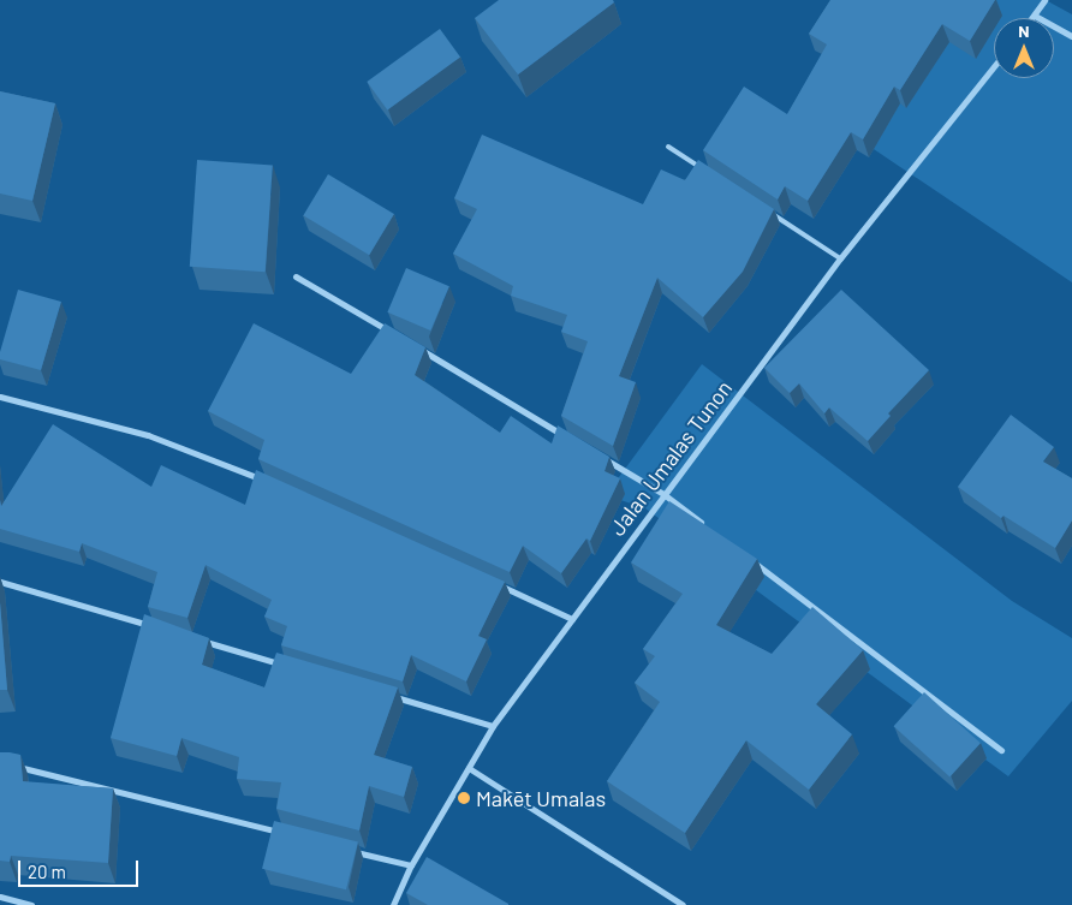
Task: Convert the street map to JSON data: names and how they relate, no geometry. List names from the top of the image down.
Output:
{
  "streets": {
    "street": ["Jalan Umalas Tunon"]
  },
  "places": ["Makēt Umalas"],
  "scale_bar": "20 m",
  "north": "top"
}
